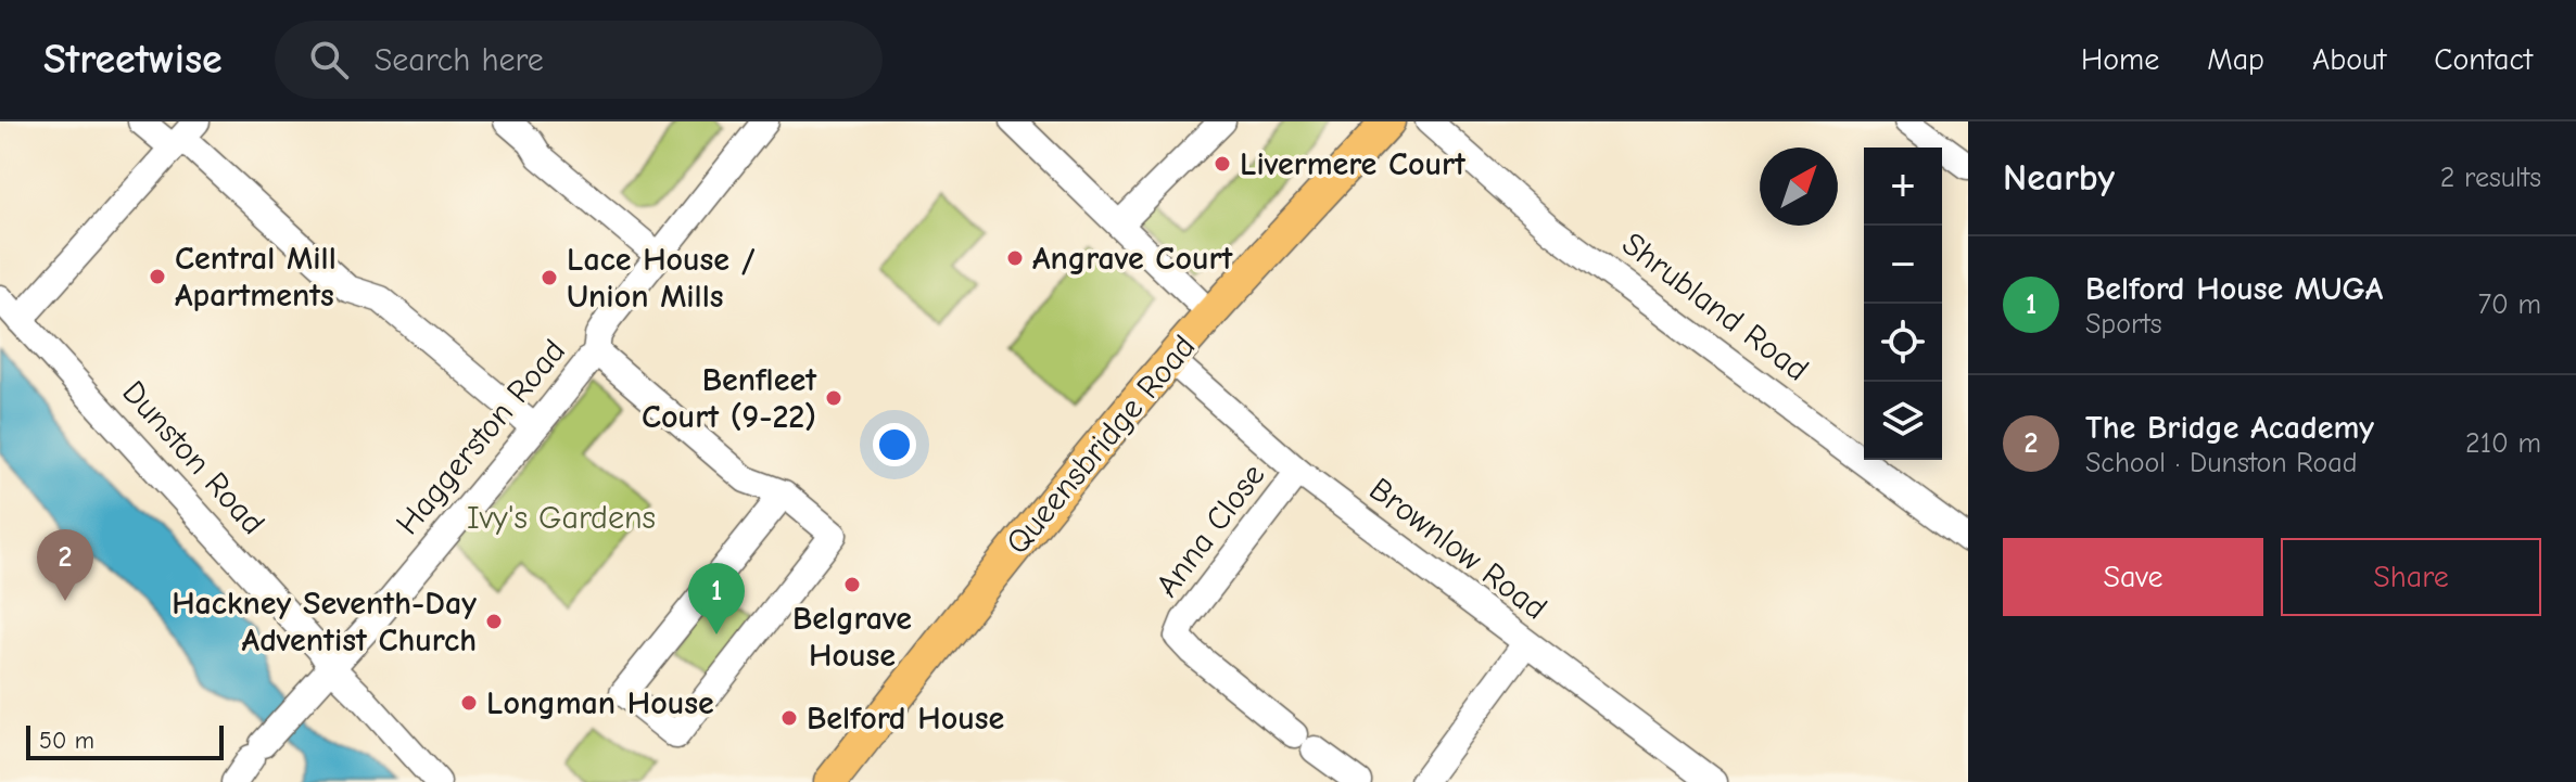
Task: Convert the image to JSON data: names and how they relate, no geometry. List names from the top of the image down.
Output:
{
  "streets": {
    "main road": ["Queensbridge Road"],
    "street": [
      "Shrubland Road",
      "Haggerston Road",
      "Dunston Road",
      "Anna Close",
      "Brownlow Road"
    ]
  },
  "crossings": [
    ["Haggerston Road", "Dunston Road"],
    ["Queensbridge Road", "Brownlow Road"],
    ["Anna Close", "Brownlow Road"]
  ],
  "parks": ["Ivy's Gardens"],
  "places": [
    "Livermere Court",
    "Angrave Court",
    "Central Mill Apartments",
    "Lace House / Union Mills",
    "Benfleet Court (9-22)",
    "Belgrave House",
    "Hackney Seventh-Day Adventist Church",
    "Longman House",
    "Belford House"
  ],
  "scale_bar": "50 m",
  "north": "top right",
  "page": {
    "header": "Streetwise",
    "search": "Search here",
    "nav": [
      "Home",
      "Map",
      "About",
      "Contact"
    ],
    "heading": ["Nearby", "2 results"],
    "map_buttons": ["+", "−"],
    "list": [
      {
        "mark": "1",
        "name": "Belford House MUGA",
        "note": "Sports",
        "value": "70 m"
      },
      {
        "mark": "2",
        "name": "The Bridge Academy",
        "note": "School · Dunston Road",
        "value": "210 m"
      }
    ],
    "buttons": ["Save", "Share"],
    "pins": ["2", "1"],
    "scale": "50 m"
  }
}
